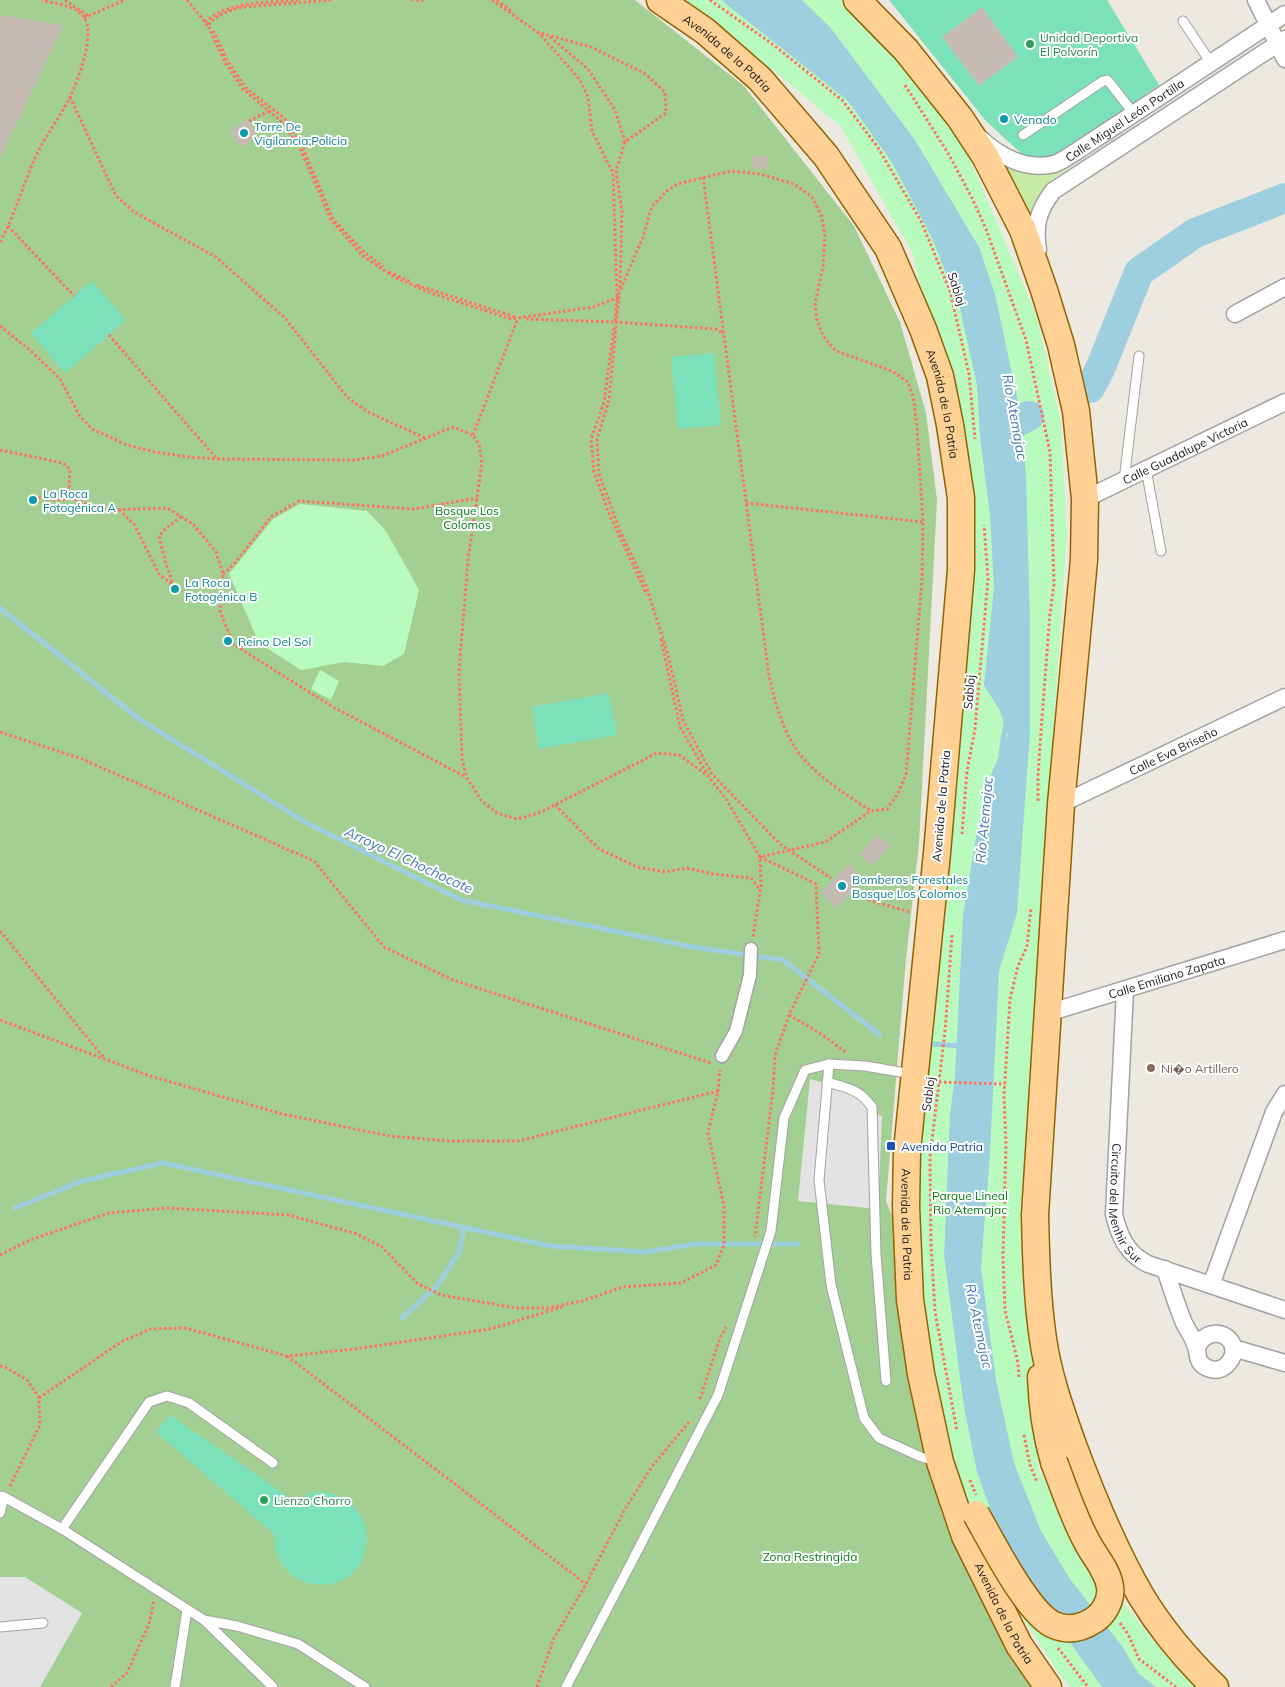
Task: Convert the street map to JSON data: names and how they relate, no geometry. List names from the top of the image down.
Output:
{
  "streets": {
    "main road": ["Avenida de la Patria"],
    "street": [
      "Calle Miguel León Portilla",
      "Calle Guadalupe Victoria",
      "Calle Eva Briseño",
      "Calle Emiliano Zapata",
      "Circuito del Menhir Sur"
    ],
    "path": ["Sabloj"]
  },
  "crossings": [
    ["Avenida de la Patria", "Sabloj"],
    ["Calle Emiliano Zapata", "Circuito del Menhir Sur"]
  ],
  "water": ["Río Atemajac", "Arroyo El Chochocate"],
  "parks": ["Bosque Los Colomos", "Parque Lineal Rio Atemajac", "Zona Restringida"],
  "places": {
    "other": [
      "Unidad Deportiva El Polvorín",
      "Venado",
      "Torre De Vigilancia;Policia",
      "La Roca Fotogénica A",
      "La Roca Fotogénica B",
      "Reino Del Sol",
      "Bomberos Forestales Bosque Los Colomos",
      "Ni�o Artillero",
      "Lienzo Charro"
    ],
    "transit": ["Avenida Patria"]
  }
}
